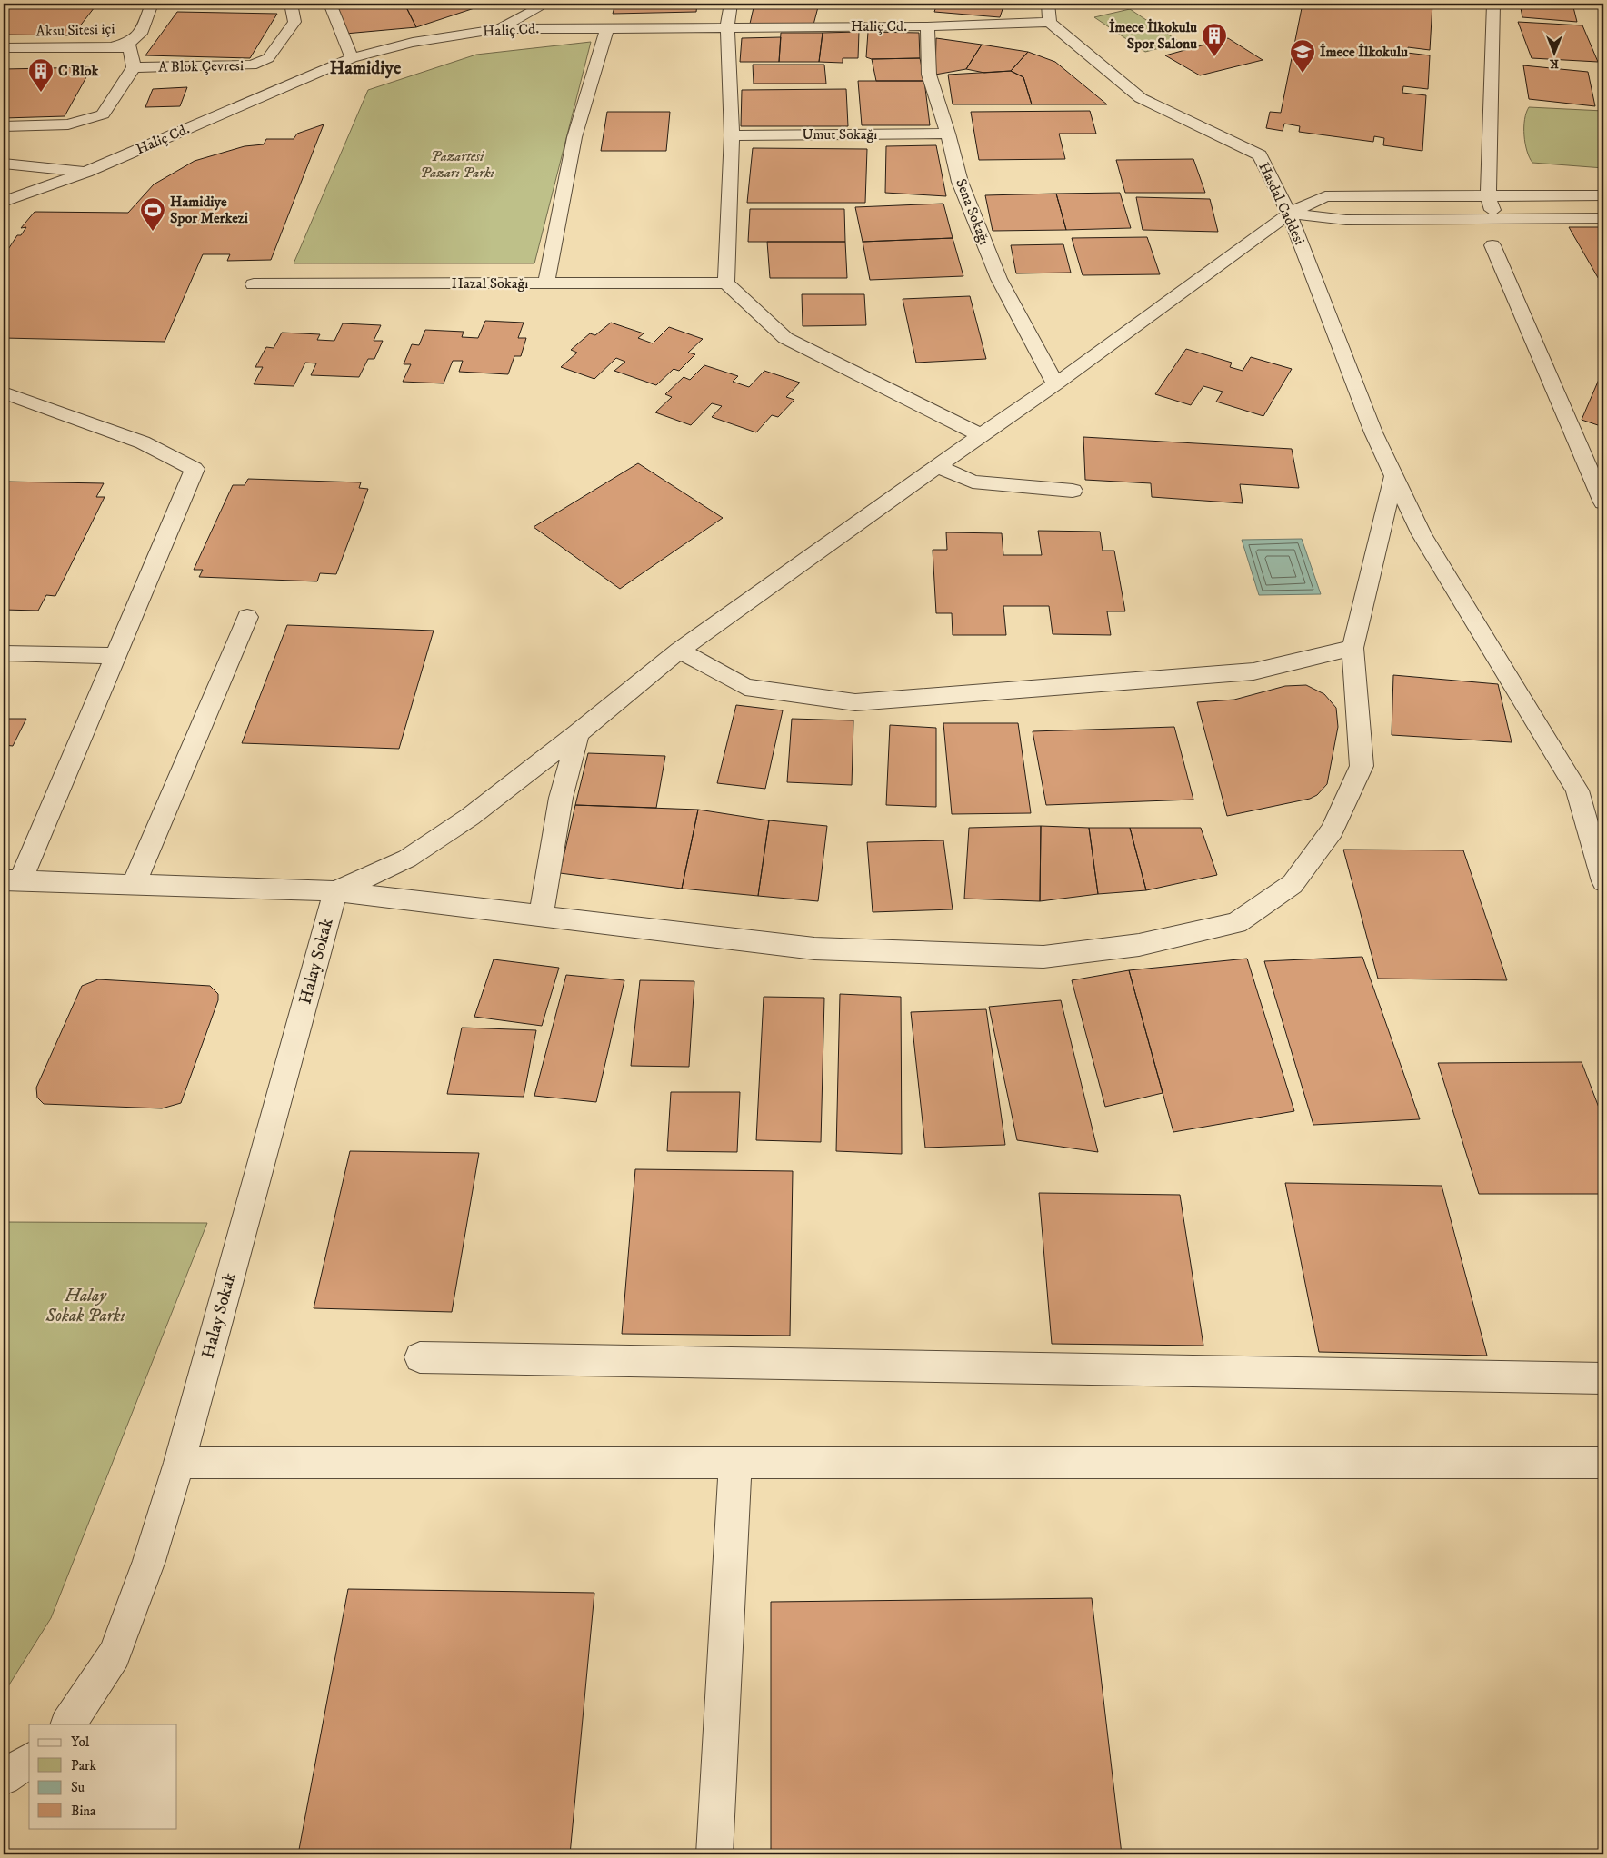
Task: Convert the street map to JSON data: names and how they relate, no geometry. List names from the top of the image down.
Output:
{
  "streets": {
    "street": [
      "Haliç Cd.",
      "Aksu Sitesi içi",
      "A Blok Çevresi",
      "Umut Sokağı",
      "Hasdal Caddesi",
      "Sena Sokağı",
      "Hazal Sokağı",
      "Halay Sokak"
    ]
  },
  "crossings": [
    ["Haliç Cd.", "Hasdal Caddesi"],
    ["Haliç Cd.", "Sena Sokağı"],
    ["Aksu Sitesi içi", "A Blok Çevresi"],
    ["Umut Sokağı", "Sena Sokağı"]
  ],
  "districts": ["Hamidiye"],
  "parks": ["Pazartesi Pazarı Parkı", "Halay Sokak Parkı"],
  "places": {
    "building": ["İmece İlkokulu Spor Salonu", "C Blok"],
    "school or university": ["İmece İlkokulu"],
    "sports": ["Hamidiye Spor Merkezi"]
  },
  "legend": [
    "Yol",
    "Park",
    "Su",
    "Bina"
  ],
  "north": "bottom"
}
